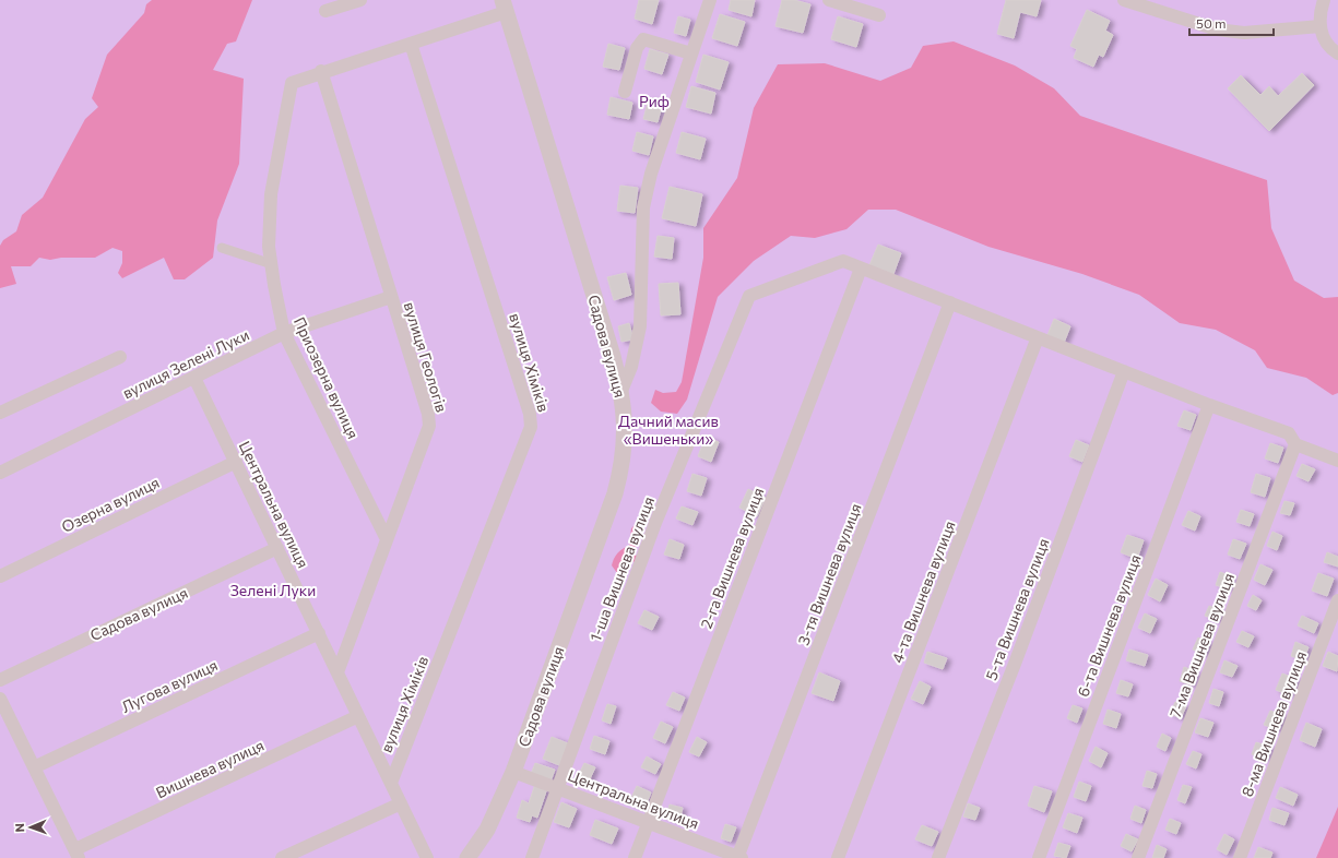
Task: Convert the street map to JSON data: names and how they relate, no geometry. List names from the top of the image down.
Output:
{
  "streets": {
    "street": [
      "Садова вулиця",
      "вулиця Геологів",
      "вулиця Хіміків",
      "вулиця Зелені Луки",
      "Приозерна вулиця",
      "Озерна вулиця",
      "Центральна вулиця",
      "2-га Вишнева вулиця",
      "1-ша Вишнева вулиця",
      "3-тя Вишнева вулиця",
      "4-та Вишнева вулиця",
      "5-та Вишнева вулиця",
      "6-та Вишнева вулиця",
      "7-ма Вишнева вулиця",
      "Лугова вулиця",
      "8-ма Вишнева вулиця",
      "Вишнева вулиця"
    ]
  },
  "crossings": [
    ["Садова вулиця", "Приозерна вулиця"],
    ["Садова вулиця", "Центральна вулиця"],
    ["вулиця Геологів", "вулиця Зелені Луки"],
    ["вулиця Геологів", "Приозерна вулиця"],
    ["вулиця Геологів", "Центральна вулиця"],
    ["вулиця Хіміків", "Приозерна вулиця"],
    ["вулиця Хіміків", "Центральна вулиця"],
    ["вулиця Зелені Луки", "Приозерна вулиця"],
    ["вулиця Зелені Луки", "Центральна вулиця"],
    ["Озерна вулиця", "Центральна вулиця"],
    ["Центральна вулиця", "2-га Вишнева вулиця"],
    ["Центральна вулиця", "1-ша Вишнева вулиця"],
    ["Центральна вулиця", "3-тя Вишнева вулиця"],
    ["Центральна вулиця", "Лугова вулиця"],
    ["Центральна вулиця", "Вишнева вулиця"],
    ["2-га Вишнева вулиця", "1-ша Вишнева вулиця"]
  ],
  "parks": ["Риф", "Дачний масив «Вишеньки»", "Зелені Луки"],
  "scale_bar": "50 m",
  "north": "left"
}
